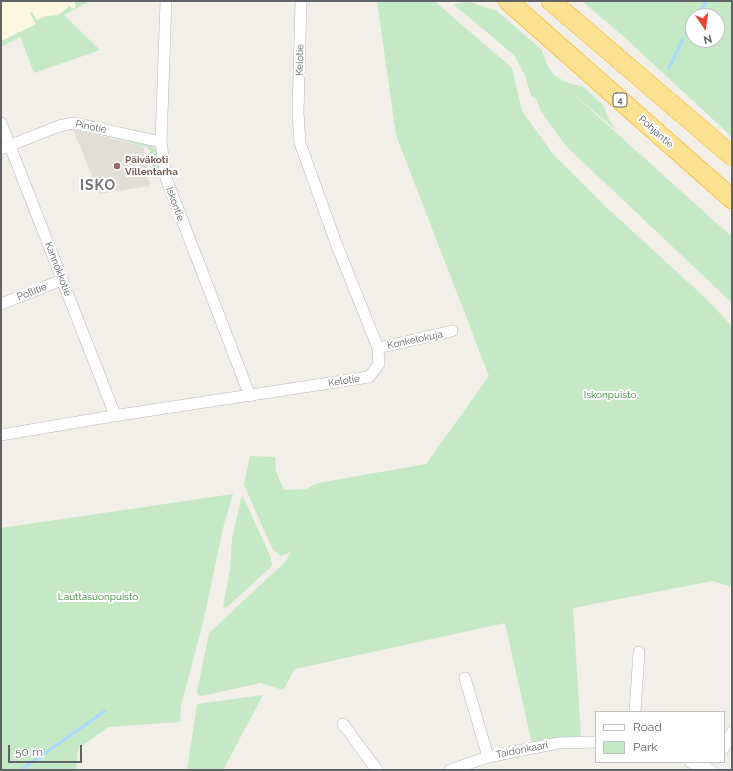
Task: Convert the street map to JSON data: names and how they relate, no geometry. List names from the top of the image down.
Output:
{
  "streets": {
    "highway": ["4", "Pohjantie"],
    "street": [
      "Kelotie",
      "Pinotie",
      "Iskontie",
      "Kannokkotie",
      "Pöllitie",
      "Konkelokuja",
      "Taidonkaari"
    ]
  },
  "crossings": [
    ["Kelotie", "Iskontie"],
    ["Kelotie", "Kannokkotie"],
    ["Kelotie", "Konkelokuja"],
    ["Pinotie", "Iskontie"],
    ["Pinotie", "Kannokkotie"],
    ["Kannokkotie", "Pöllitie"]
  ],
  "districts": ["ISKO"],
  "parks": ["Iskonpuisto", "Lauttasuonpuisto"],
  "places": ["Päiväkoti Villentarha"],
  "legend": ["Road", "Park"],
  "scale_bar": "50 m",
  "north": "bottom"
}
